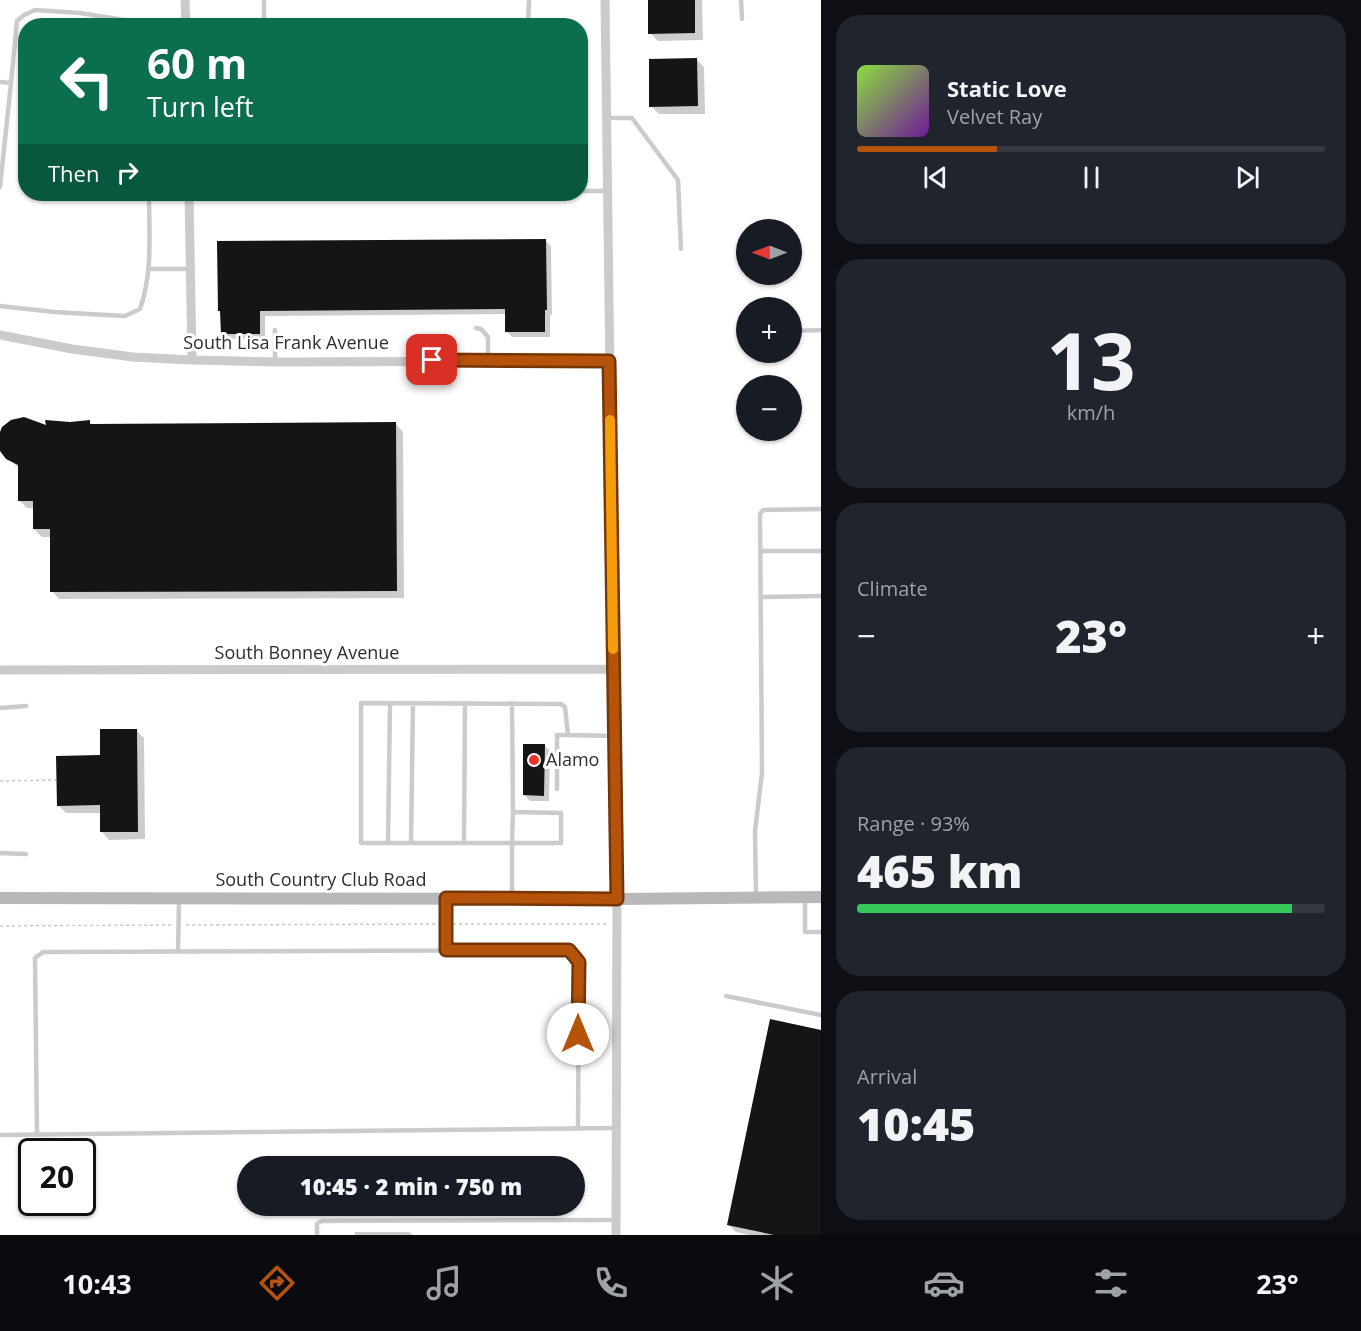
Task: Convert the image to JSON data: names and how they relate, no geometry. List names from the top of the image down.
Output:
{
  "streets": {
    "street": ["South Lisa Frank Avenue", "South Bonney Avenue", "South Country Club Road"]
  },
  "places": ["Alamo"],
  "north": "left",
  "page": {
    "turn": ["60 m", "Turn left"],
    "song": ["Static Love", "Velvet Ray"],
    "then": "Then",
    "map_buttons": ["+", "−"],
    "tile": [
      ["13", "km/h"],
      "Climate",
      ["Range · 93%", "465 km"],
      ["Arrival", "10:45"]
    ],
    "heat": ["−", "23°", "+"],
    "limit": "20",
    "trip": "10:45 · 2 min · 750 m",
    "tabs": ["10:43", "23°"]
  }
}
